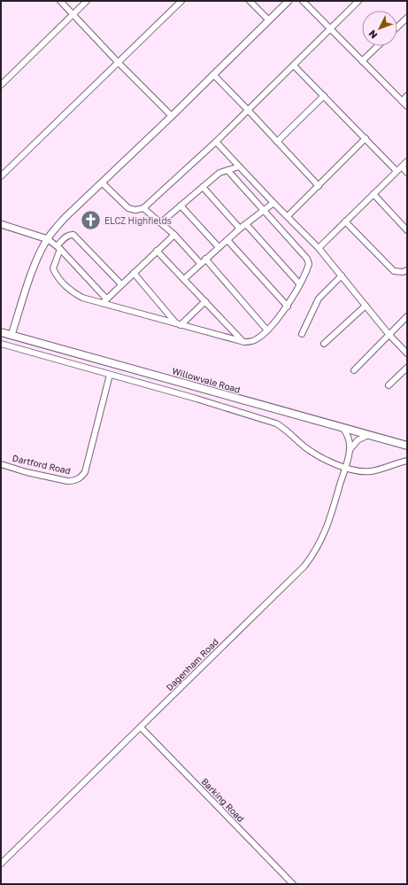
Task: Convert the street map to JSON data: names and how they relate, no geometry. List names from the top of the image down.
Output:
{
  "streets": {
    "main road": ["Willowvale Road"],
    "street": ["Dartford Road", "Dagenham Road", "Barking Road"]
  },
  "crossings": [
    ["Willowvale Road", "Dagenham Road"],
    ["Dagenham Road", "Barking Road"]
  ],
  "places": {
    "church": ["ELCZ Highfields"]
  },
  "north": "bottom left"
}
